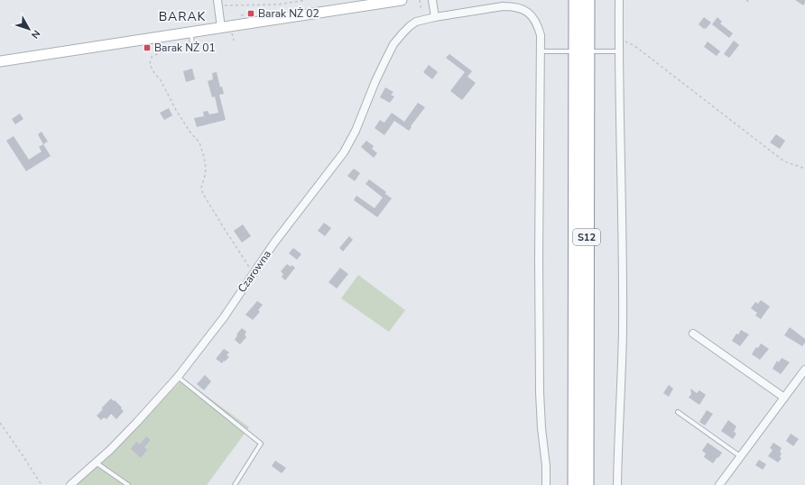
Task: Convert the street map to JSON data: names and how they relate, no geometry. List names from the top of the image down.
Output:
{
  "streets": {
    "highway": ["S12"],
    "street": ["Czarowna"]
  },
  "districts": ["BARAK"],
  "places": {
    "transit": ["Barak NŻ 02", "Barak NŻ 01"]
  },
  "north": "bottom right"
}
